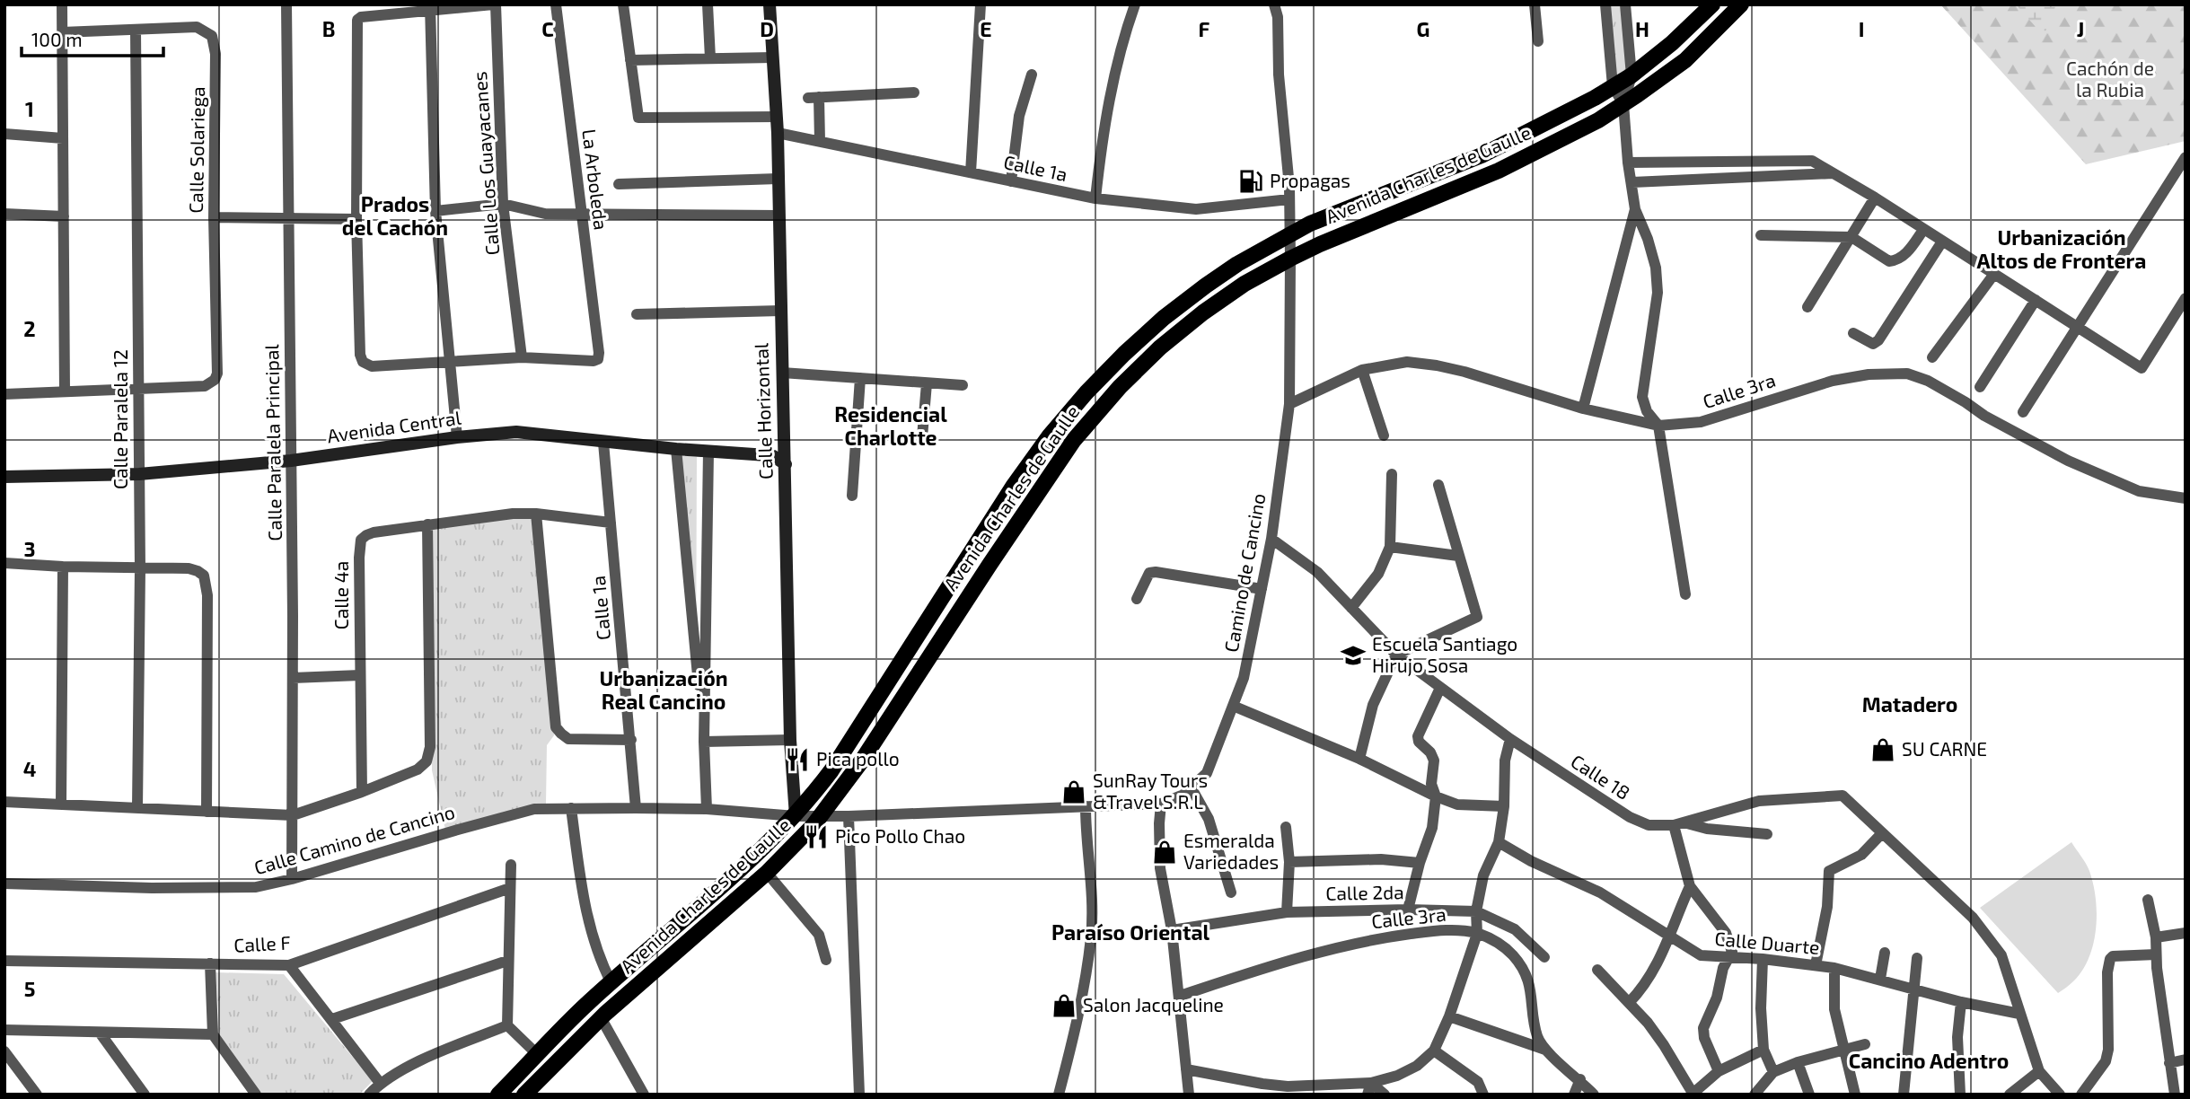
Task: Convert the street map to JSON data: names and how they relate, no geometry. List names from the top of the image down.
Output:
{
  "streets": {
    "main road": ["Avenida Charles de Gaulle", "Calle Horizontal", "Avenida Central"],
    "street": [
      "Calle Solariega",
      "Calle Los Guayacanes",
      "Calle 1a",
      "La Arboleda",
      "Calle 3ra",
      "Calle Paralela 12",
      "Calle Paralela Principal",
      "Camino de Cancino",
      "Calle 4a",
      "Calle 18",
      "Calle Camino de Cancino",
      "Calle 2da",
      "Calle Duarte",
      "Calle F"
    ]
  },
  "crossings": [
    ["Calle Solariega", "Calle Paralela 12"],
    ["Calle Los Guayacanes", "La Arboleda"],
    ["Calle 1a", "Calle Horizontal"],
    ["Calle 1a", "Avenida Central"],
    ["Calle 1a", "Camino de Cancino"],
    ["Calle 1a", "Calle 4a"],
    ["Calle 1a", "Calle Camino de Cancino"],
    ["Avenida Charles de Gaulle", "Calle Horizontal"],
    ["Avenida Charles de Gaulle", "Camino de Cancino"],
    ["Calle 3ra", "Camino de Cancino"],
    ["Calle Horizontal", "Avenida Central"],
    ["Calle Horizontal", "Camino de Cancino"],
    ["Calle Paralela 12", "Avenida Central"],
    ["Avenida Central", "Calle Paralela Principal"],
    ["Calle Paralela Principal", "Calle Camino de Cancino"],
    ["Camino de Cancino", "Calle 18"],
    ["Camino de Cancino", "Calle Camino de Cancino"],
    ["Calle 18", "Calle Duarte"]
  ],
  "districts": [
    "Prados del Cachón",
    "Urbanización Altos de Frontera",
    "Residencial Charlotte",
    "Urbanización Real Cancino",
    "Matadero",
    "Paraíso Oriental",
    "Cancino Adentro"
  ],
  "parks": ["Cachón de la Rubia"],
  "places": {
    "fuel station": ["Propagas"],
    "school or university": ["Escuela Santiago Hirujo Sosa"],
    "shop": [
      "SU CARNE",
      "SunRay Tours &Travel S.R.L",
      "Esmeralda Variedades",
      "Salon Jacqueline"
    ],
    "restaurant": ["Pica pollo", "Pico Pollo Chao"]
  },
  "scale_bar": "100 m",
  "grid": {
    "columns": [
      "B",
      "C",
      "D",
      "E",
      "F",
      "G",
      "H",
      "I",
      "J"
    ],
    "rows": [
      "1",
      "2",
      "3",
      "4",
      "5"
    ]
  }
}
